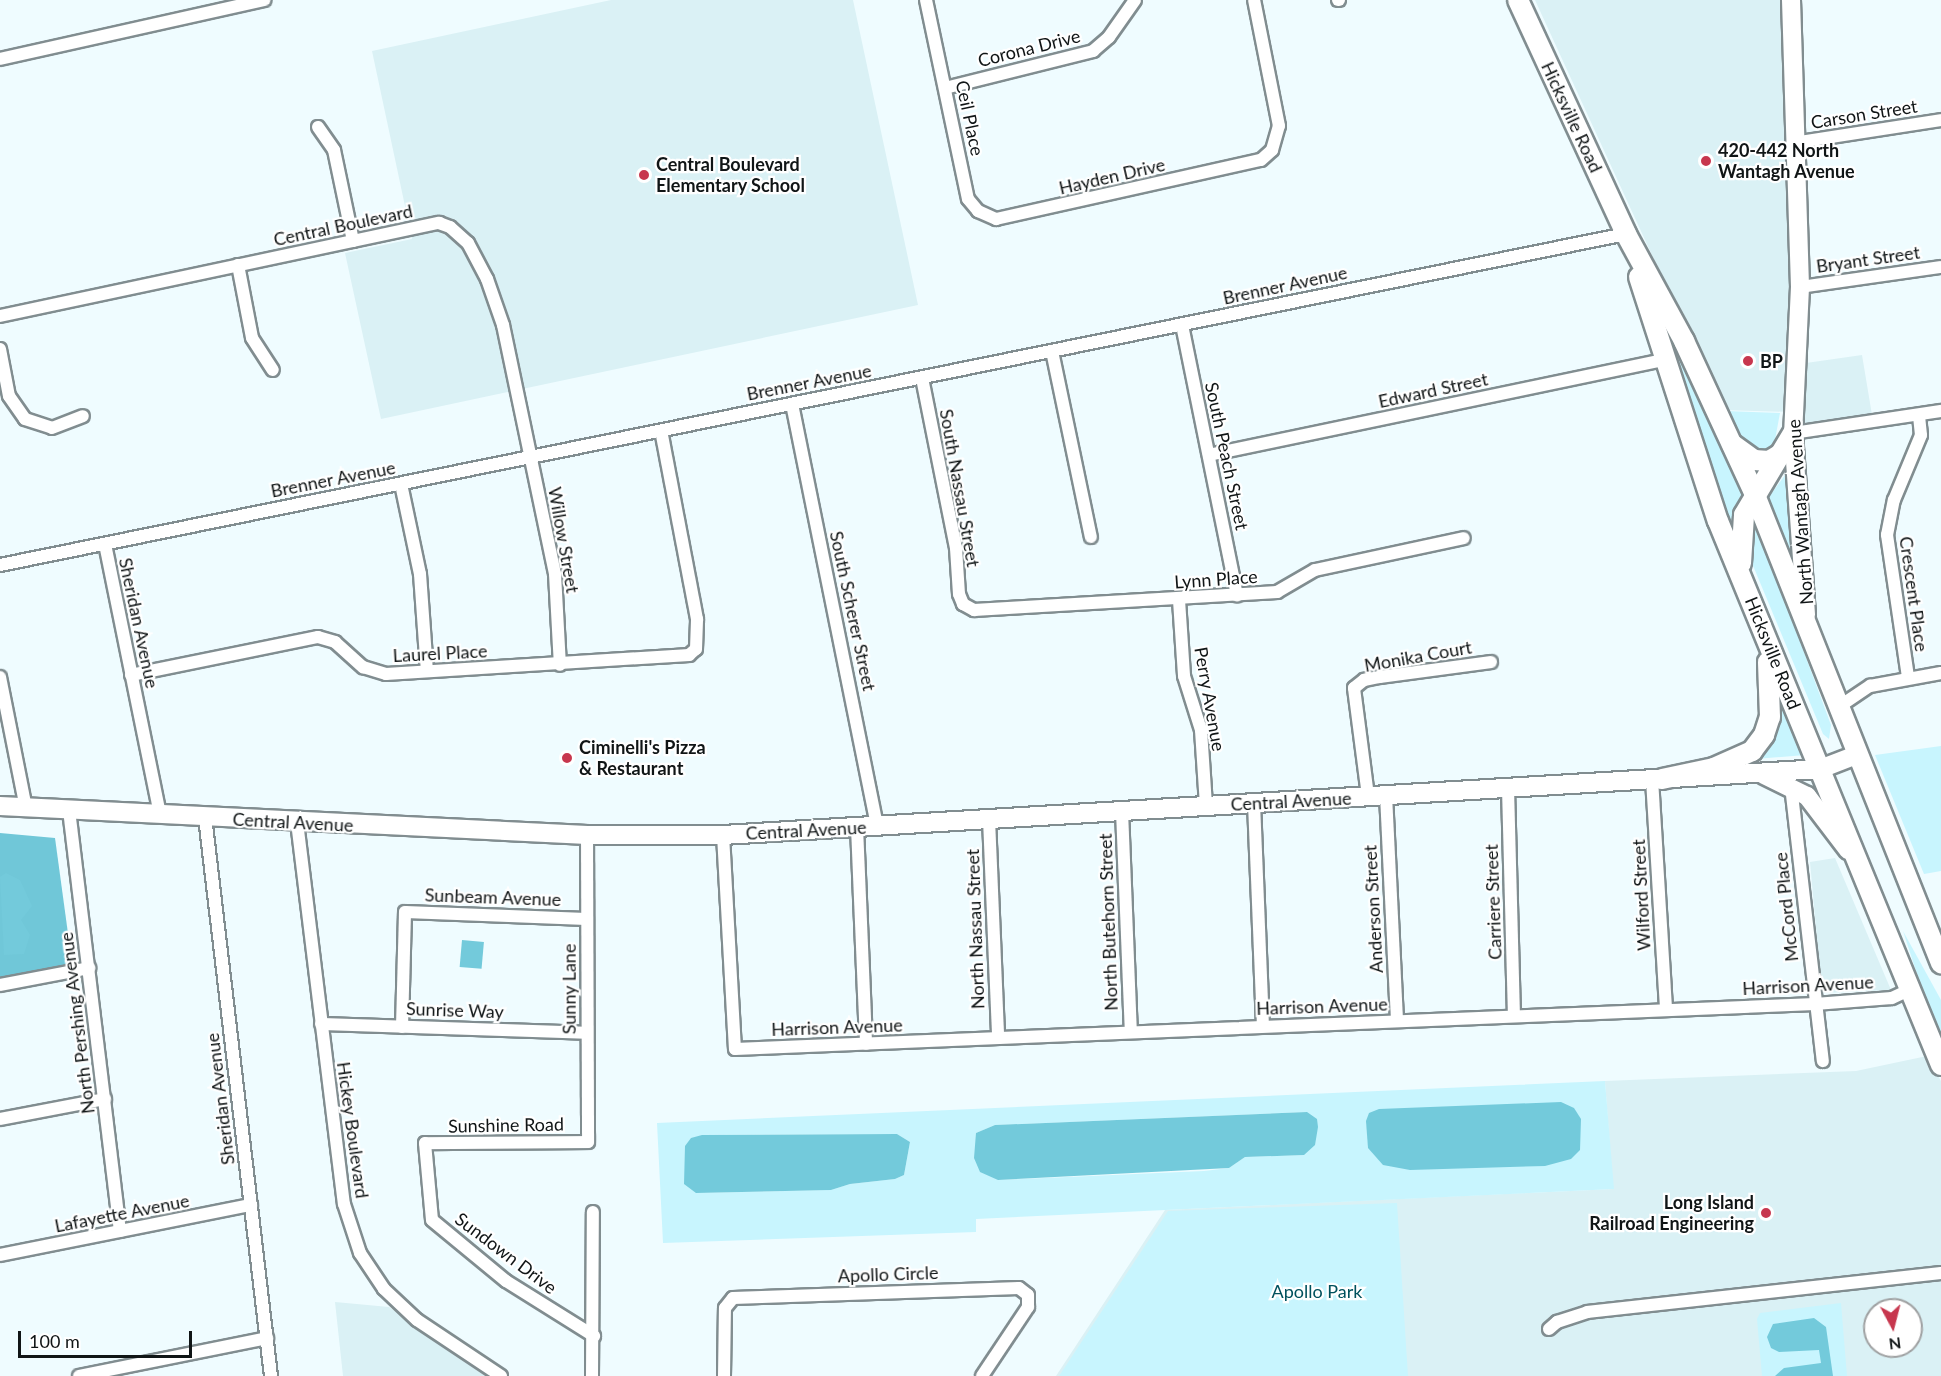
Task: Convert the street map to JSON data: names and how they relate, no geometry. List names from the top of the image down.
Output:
{
  "streets": {
    "main road": ["Hicksville Road", "North Wantagh Avenue", "Central Avenue"],
    "street": [
      "Corona Drive",
      "Carson Street",
      "Ceil Place",
      "Hayden Drive",
      "Central Boulevard",
      "Bryant Street",
      "Brenner Avenue",
      "Edward Street",
      "South Peach Street",
      "South Nassau Street",
      "Willow Street",
      "Lynn Place",
      "Crescent Place",
      "South Scherer Street",
      "Sheridan Avenue",
      "Laurel Place",
      "Monika Court",
      "Perry Avenue",
      "Wilford Street",
      "Sunbeam Avenue",
      "Carriere Street",
      "McCord Place",
      "Anderson Street",
      "North Butehorn Street",
      "North Nassau Street",
      "Harrison Avenue",
      "Sunny Lane",
      "Sunrise Way",
      "North Pershing Avenue",
      "Sunshine Road",
      "Hickey Boulevard",
      "Lafayette Avenue",
      "Sundown Drive",
      "Apollo Circle"
    ]
  },
  "crossings": [
    ["Corona Drive", "Ceil Place"],
    ["Carson Street", "North Wantagh Avenue"],
    ["Hicksville Road", "Brenner Avenue"],
    ["Hicksville Road", "Edward Street"],
    ["Hicksville Road", "North Wantagh Avenue"],
    ["Hicksville Road", "Central Avenue"],
    ["Hicksville Road", "Harrison Avenue"],
    ["Ceil Place", "Hayden Drive"],
    ["Central Boulevard", "Brenner Avenue"],
    ["Central Boulevard", "Willow Street"],
    ["Bryant Street", "North Wantagh Avenue"],
    ["Brenner Avenue", "South Peach Street"],
    ["Brenner Avenue", "South Nassau Street"],
    ["Brenner Avenue", "Willow Street"],
    ["Brenner Avenue", "South Scherer Street"],
    ["Brenner Avenue", "Sheridan Avenue"],
    ["Brenner Avenue", "Laurel Place"],
    ["Edward Street", "South Peach Street"],
    ["South Peach Street", "Lynn Place"],
    ["South Nassau Street", "Lynn Place"],
    ["Willow Street", "Laurel Place"],
    ["Lynn Place", "Perry Avenue"],
    ["South Scherer Street", "Central Avenue"],
    ["Sheridan Avenue", "Laurel Place"],
    ["Sheridan Avenue", "Central Avenue"],
    ["Sheridan Avenue", "Lafayette Avenue"],
    ["Monika Court", "Central Avenue"],
    ["Perry Avenue", "Central Avenue"],
    ["Central Avenue", "Wilford Street"],
    ["Central Avenue", "Carriere Street"],
    ["Central Avenue", "Anderson Street"],
    ["Central Avenue", "North Butehorn Street"],
    ["Central Avenue", "North Nassau Street"],
    ["Central Avenue", "Harrison Avenue"],
    ["Central Avenue", "Sunny Lane"],
    ["Central Avenue", "North Pershing Avenue"],
    ["Central Avenue", "Hickey Boulevard"],
    ["Wilford Street", "Harrison Avenue"],
    ["Sunbeam Avenue", "Sunny Lane"],
    ["Sunbeam Avenue", "Sunrise Way"],
    ["Carriere Street", "Harrison Avenue"],
    ["McCord Place", "Harrison Avenue"],
    ["Anderson Street", "Harrison Avenue"],
    ["North Butehorn Street", "Harrison Avenue"],
    ["North Nassau Street", "Harrison Avenue"],
    ["Sunny Lane", "Sunrise Way"],
    ["Sunny Lane", "Sunshine Road"],
    ["Sunrise Way", "Hickey Boulevard"],
    ["North Pershing Avenue", "Lafayette Avenue"],
    ["Sunshine Road", "Sundown Drive"]
  ],
  "parks": ["Apollo Park"],
  "places": [
    "420-442 North Wantagh Avenue",
    "Central Boulevard Elementary School",
    "BP",
    "Ciminelli's Pizza & Restaurant",
    "Long Island Railroad Engineering"
  ],
  "scale_bar": "100 m",
  "north": "bottom"
}
